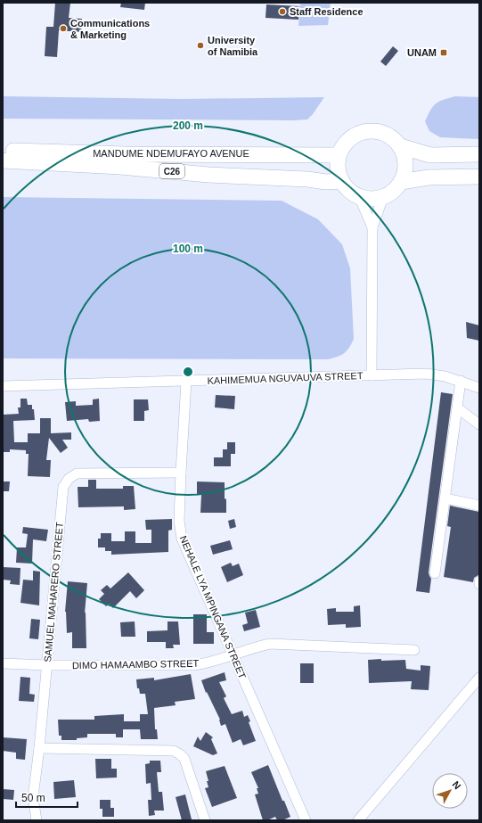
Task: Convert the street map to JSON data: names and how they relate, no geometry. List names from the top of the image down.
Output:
{
  "streets": {
    "main road": ["MANDUME NDEMUFAYO AVENUE", "C26"],
    "street": [
      "KAHIMEMUA NGUVAUVA STREET",
      "SAMUEL MAHARERO STREET",
      "NEHALE LYA MPINGANA STREET",
      "DIMO HAMAAMBO STREET"
    ]
  },
  "crossings": [
    ["KAHIMEMUA NGUVAUVA STREET", "NEHALE LYA MPINGANA STREET"],
    ["SAMUEL MAHARERO STREET", "NEHALE LYA MPINGANA STREET"],
    ["SAMUEL MAHARERO STREET", "DIMO HAMAAMBO STREET"],
    ["NEHALE LYA MPINGANA STREET", "DIMO HAMAAMBO STREET"]
  ],
  "places": {
    "other": ["Staff Residence", "Communications & Marketing", "University of Namibia"],
    "transit": ["UNAM"]
  },
  "scale_bar": "50 m",
  "north": "top right",
  "rings": ["200 m", "100 m"]
}
